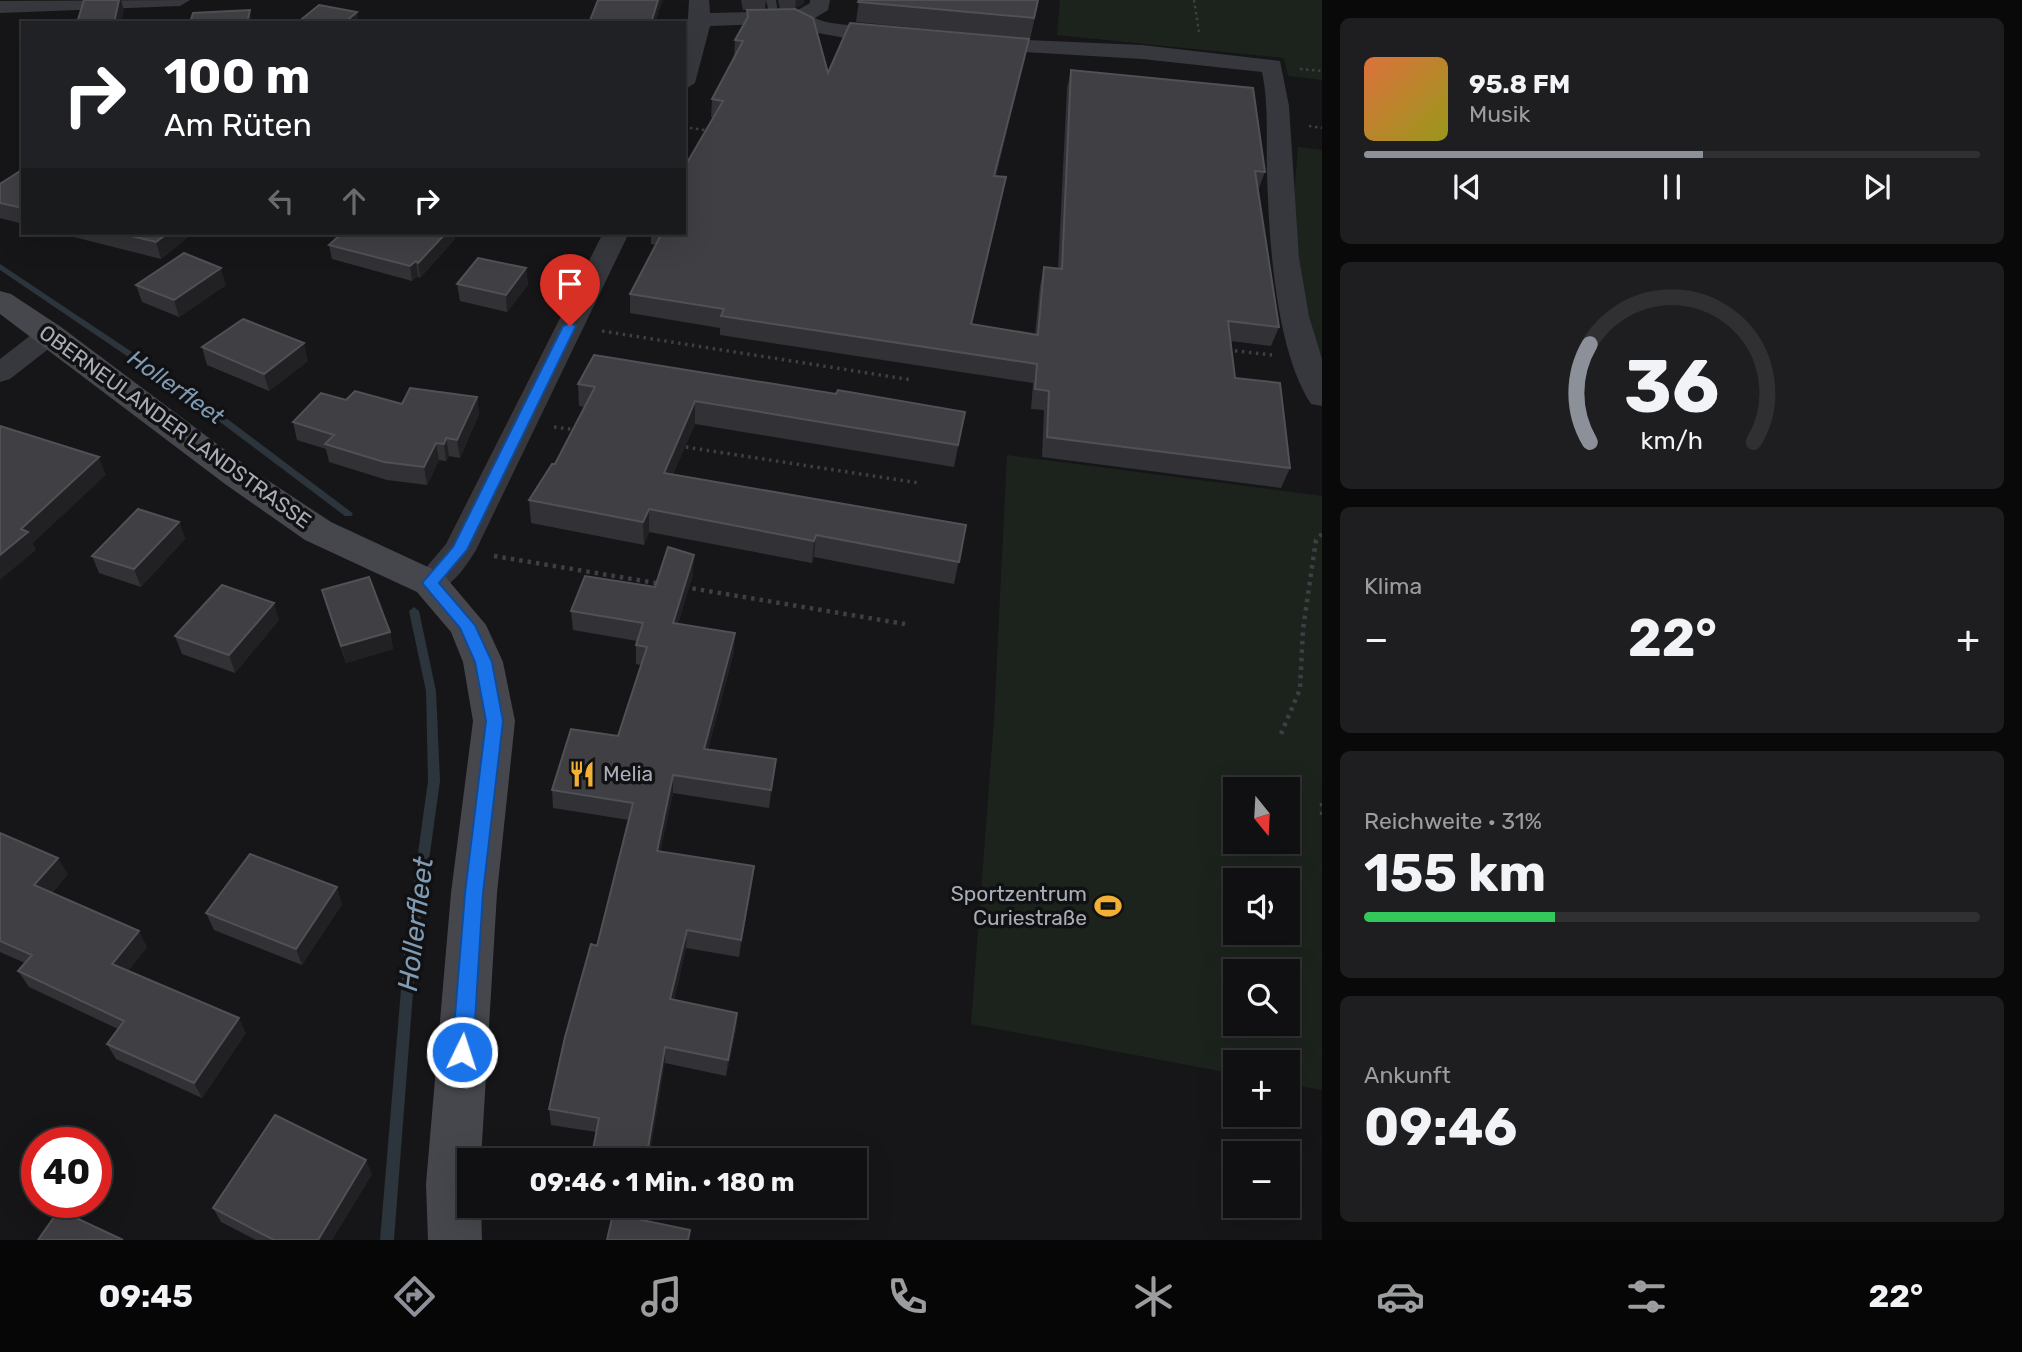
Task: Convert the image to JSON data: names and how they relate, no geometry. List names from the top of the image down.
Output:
{
  "streets": {
    "street": ["OBERNEULANDER LANDSTRASSE"]
  },
  "water": ["Hollerfleet"],
  "places": {
    "restaurant": ["Melia"],
    "sports": ["Sportzentrum Curiestraße"]
  },
  "north": "bottom",
  "page": {
    "turn": ["100 m", "Am Rüten"],
    "song": ["95.8 FM", "Musik"],
    "tile": [
      "Klima",
      ["Reichweite · 31%", "155 km"],
      ["Ankunft", "09:46"]
    ],
    "heat": ["−", "22°", "+"],
    "map_buttons": ["+", "−"],
    "limit": "40",
    "trip": "09:46 · 1 Min. · 180 m",
    "tabs": ["09:45", "22°"],
    "gauge": ["36", "km/h"]
  }
}
